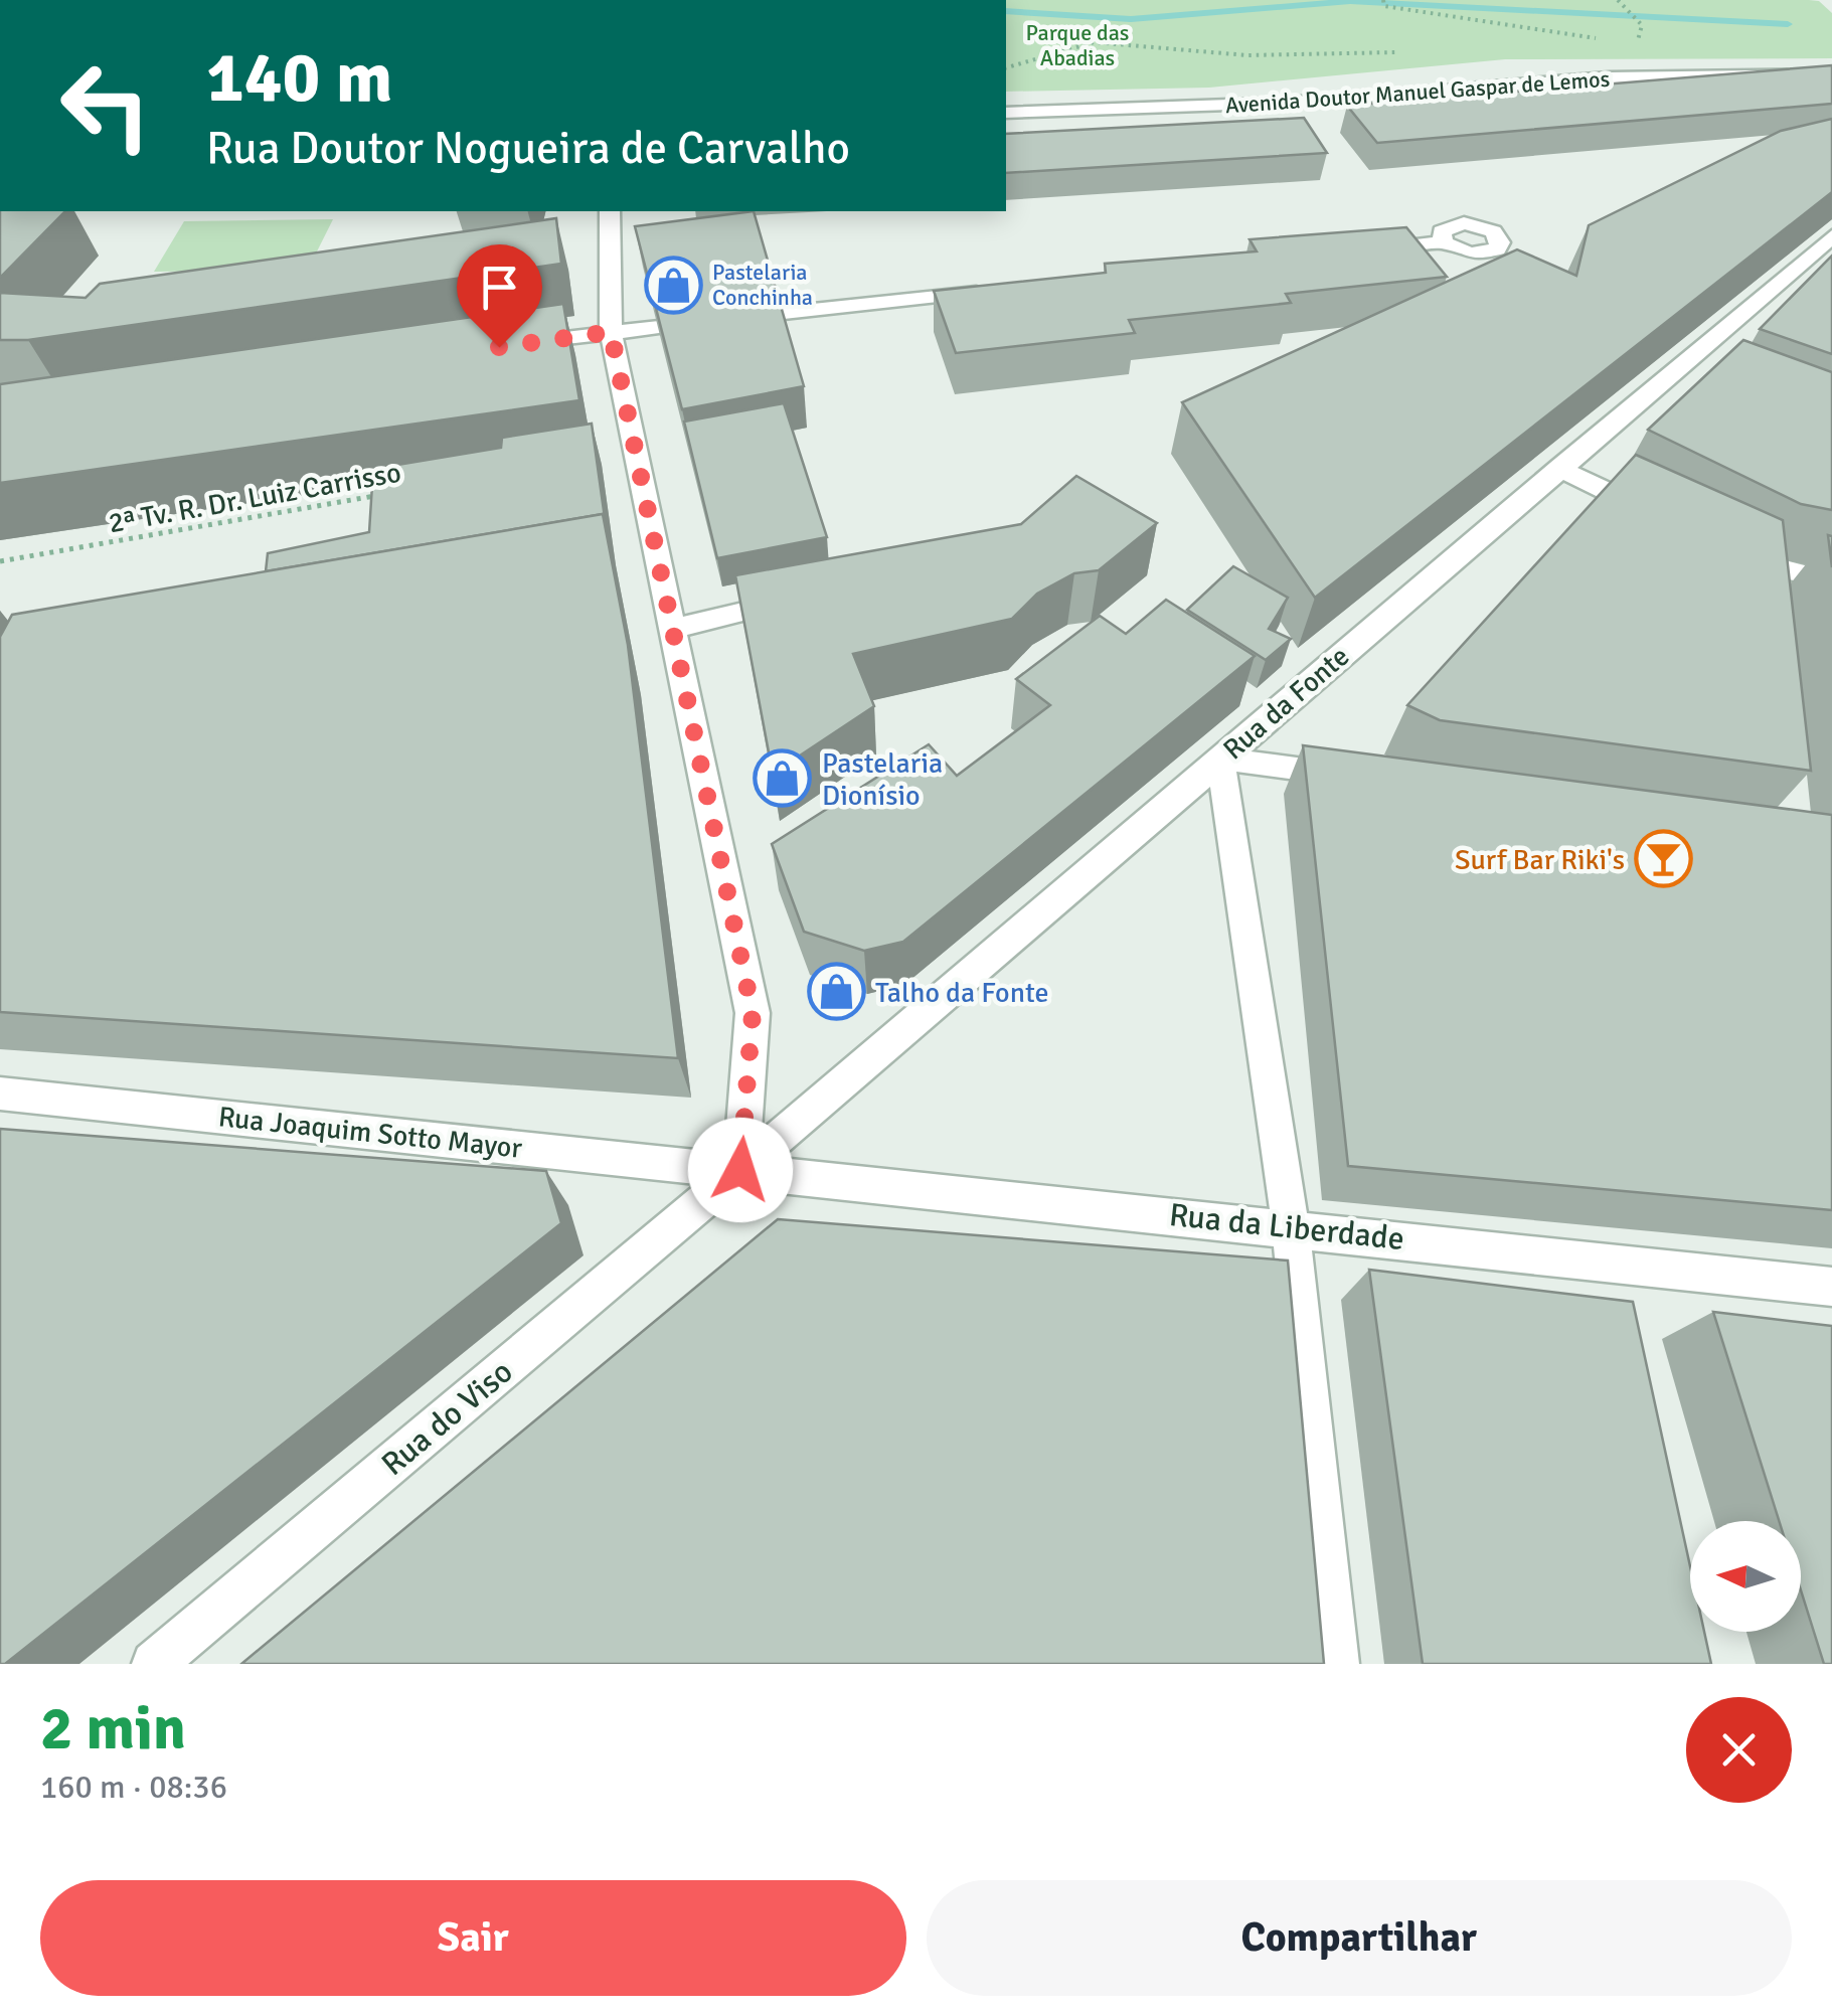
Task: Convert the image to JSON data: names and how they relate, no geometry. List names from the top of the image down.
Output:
{
  "streets": {
    "street": [
      "Avenida Doutor Manuel Gaspar de Lemos",
      "Rua da Fonte",
      "Rua Joaquim Sotto Mayor",
      "Rua da Liberdade",
      "Rua do Viso"
    ],
    "path": ["2ª Tv. R. Dr. Luiz Carrisso"]
  },
  "crossings": [
    ["Rua da Fonte", "Rua Joaquim Sotto Mayor"],
    ["Rua da Fonte", "Rua da Liberdade"],
    ["Rua da Fonte", "Rua do Viso"],
    ["Rua Joaquim Sotto Mayor", "Rua da Liberdade"],
    ["Rua Joaquim Sotto Mayor", "Rua do Viso"],
    ["Rua da Liberdade", "Rua do Viso"]
  ],
  "parks": ["Parque das Abadias"],
  "places": {
    "shop": ["Pastelaria Conchinha", "Pastelaria Dionísio", "Talho da Fonte"],
    "bar": ["Surf Bar Riki's"]
  },
  "north": "left",
  "page": {
    "turn": ["140 m", "Rua Doutor Nogueira de Carvalho"],
    "heading": ["2 min", "160 m · 08:36"],
    "buttons": ["Sair", "Compartilhar"]
  }
}
